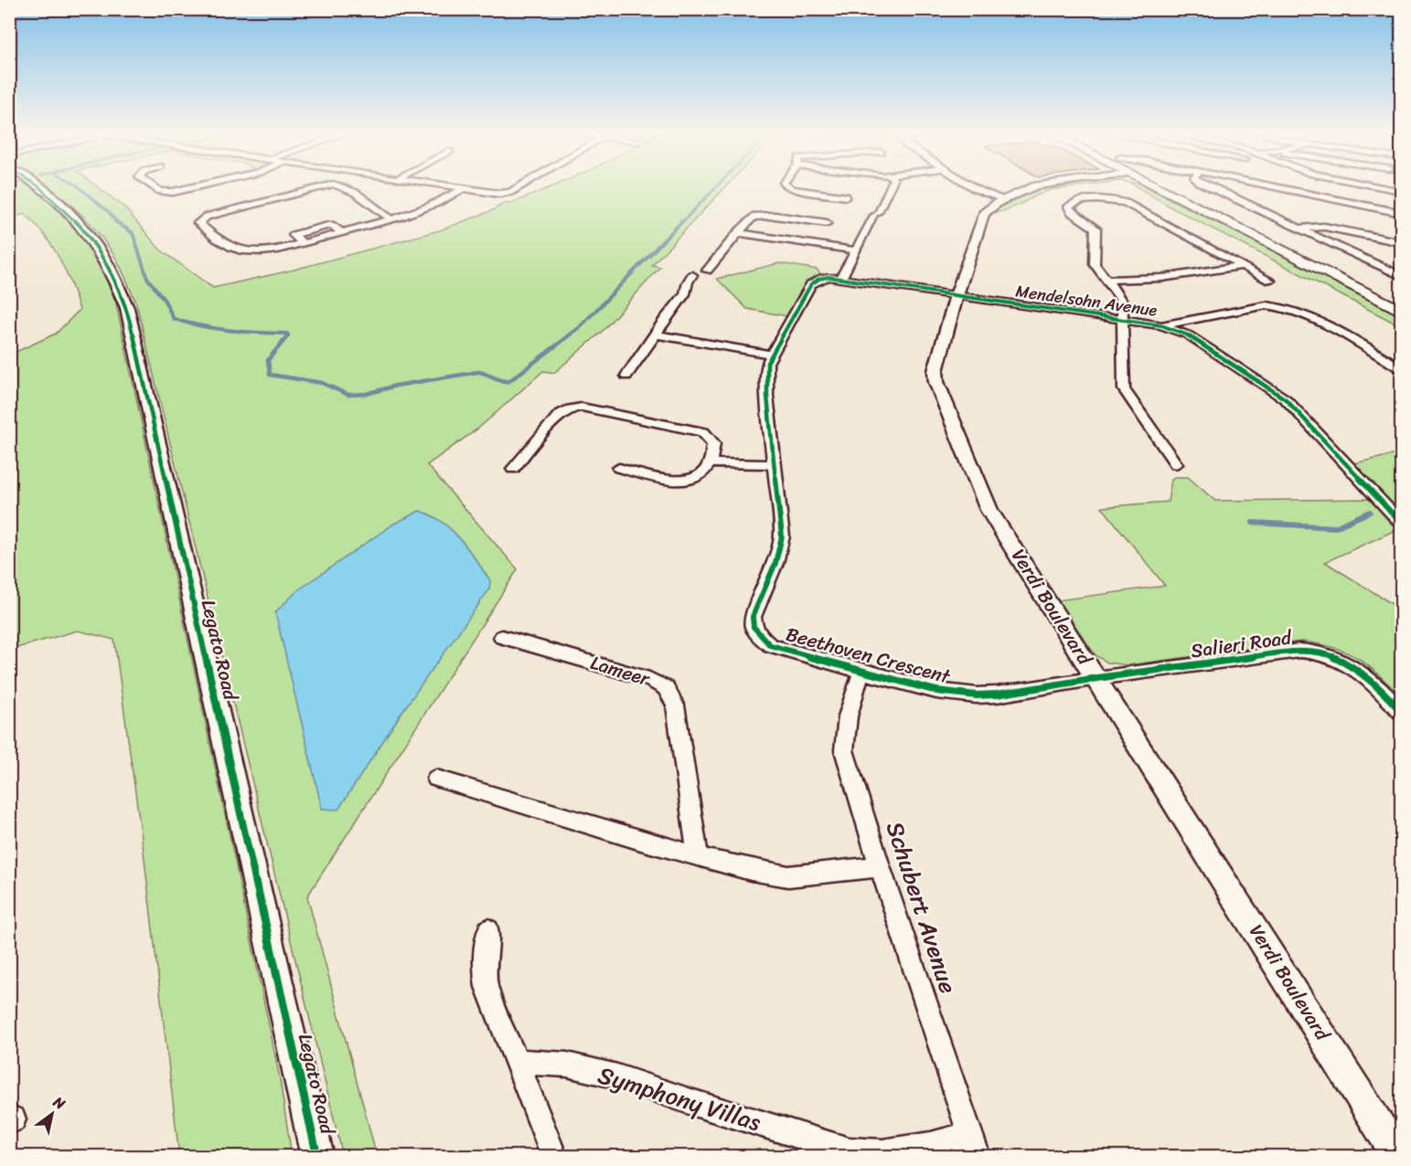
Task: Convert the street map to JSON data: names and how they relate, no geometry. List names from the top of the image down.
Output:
{
  "streets": {
    "street": [
      "Mendelsohn Avenue",
      "Verdi Boulevard",
      "Salieri Road",
      "Legato Road",
      "Beethoven Crescent",
      "Lameer",
      "Schubert Avenue",
      "Symphony Villas"
    ]
  },
  "crossings": [
    ["Mendelsohn Avenue", "Verdi Boulevard"],
    ["Mendelsohn Avenue", "Beethoven Crescent"],
    ["Verdi Boulevard", "Salieri Road"],
    ["Verdi Boulevard", "Beethoven Crescent"],
    ["Salieri Road", "Beethoven Crescent"],
    ["Beethoven Crescent", "Schubert Avenue"],
    ["Schubert Avenue", "Symphony Villas"]
  ],
  "north": "top right"
}
